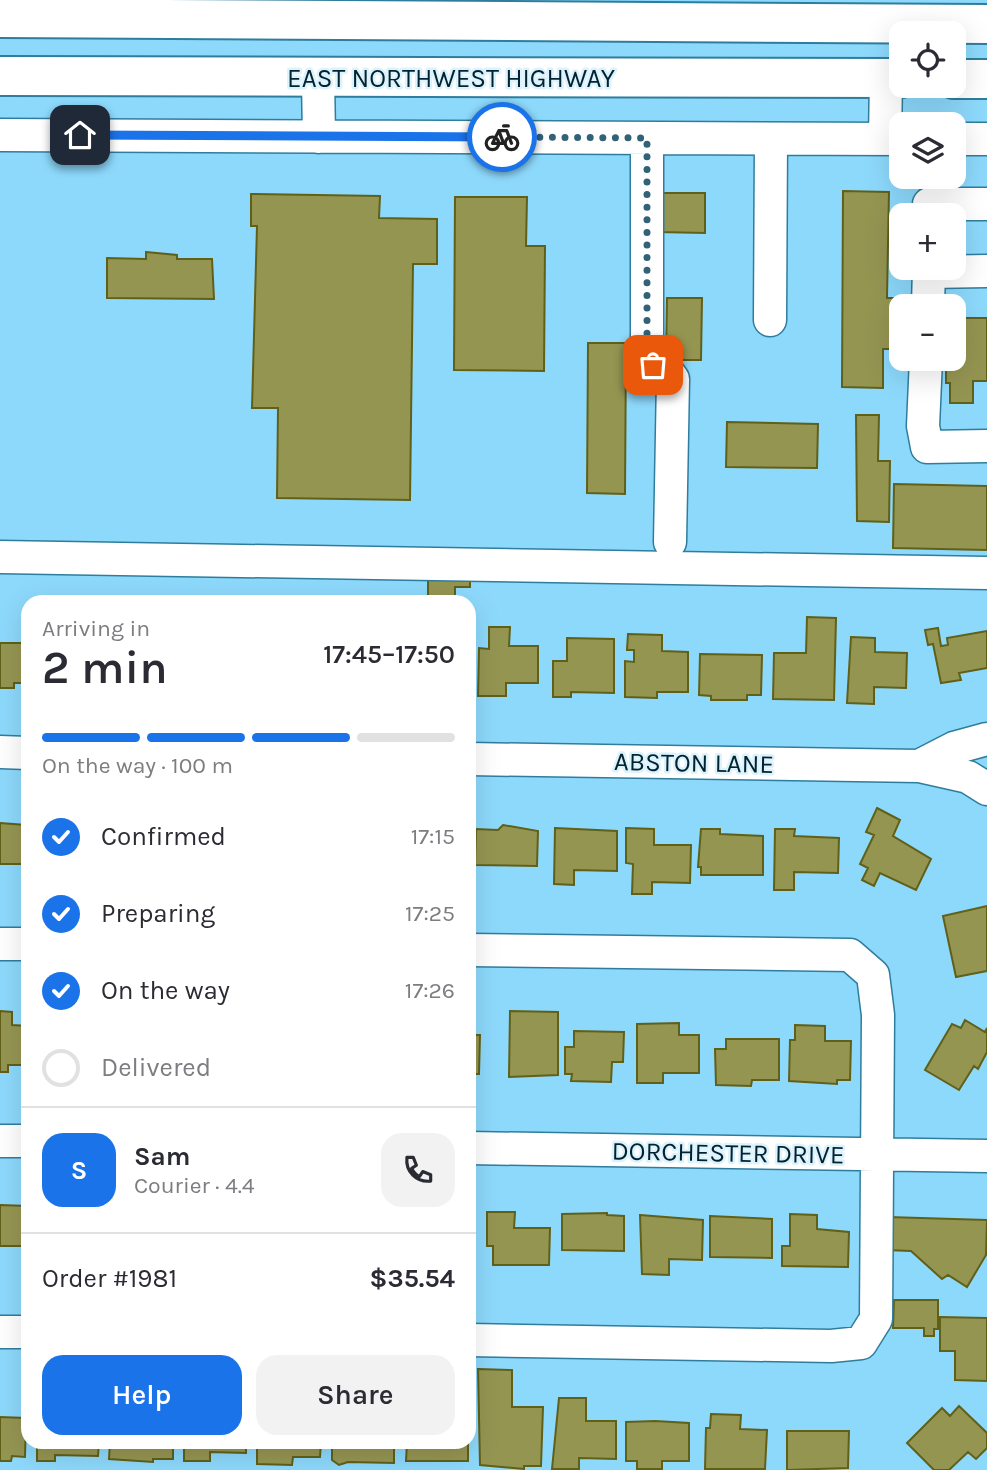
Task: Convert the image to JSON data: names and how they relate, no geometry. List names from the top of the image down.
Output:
{
  "streets": {
    "main road": ["EAST NORTHWEST HIGHWAY"],
    "street": ["ABSTON LANE", "DORCHESTER DRIVE"]
  },
  "page": {
    "map_buttons": ["+", "−"],
    "heading": ["2 min", "Arriving in", "17:45–17:50"],
    "panel": [
      "Sam",
      "Courier · 4.4",
      "Order #1981",
      "$35.54"
    ],
    "bar": "On the way · 100 m",
    "list": [
      ["Confirmed", "17:15"],
      ["Preparing", "17:25"],
      ["On the way", "17:26"],
      "Delivered"
    ],
    "round": "S",
    "buttons": ["Help", "Share"]
  }
}
